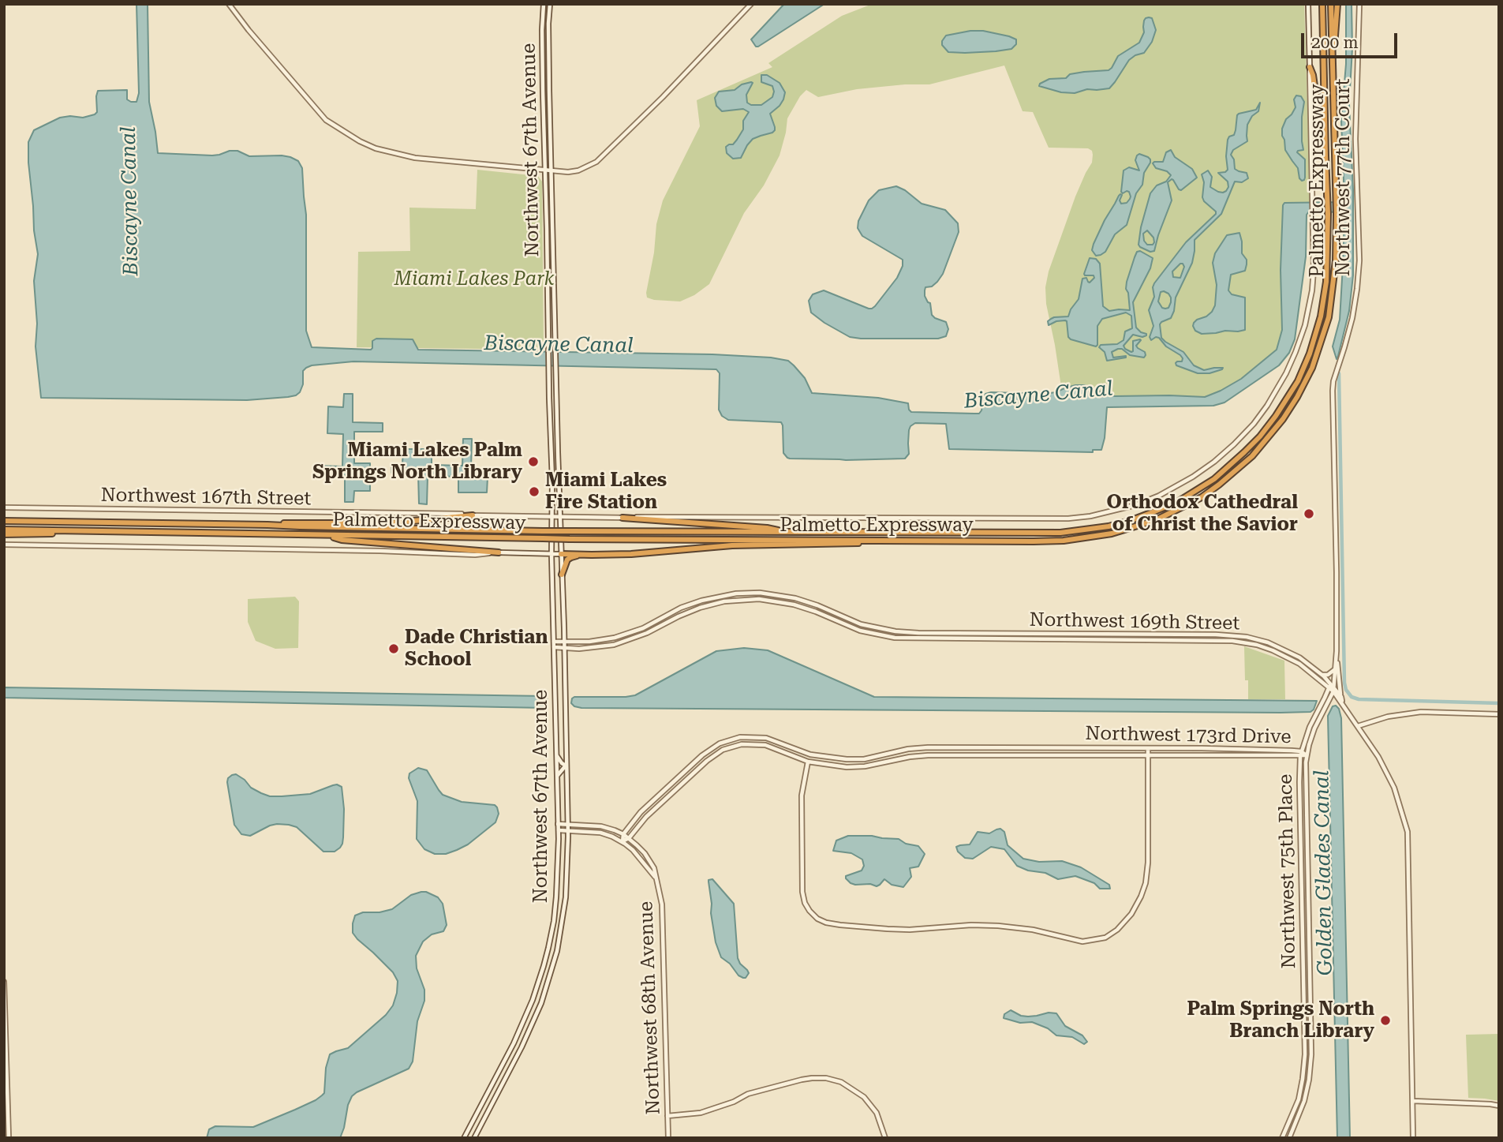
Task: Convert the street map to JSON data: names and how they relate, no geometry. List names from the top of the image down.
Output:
{
  "streets": {
    "highway": ["Palmetto Expressway"],
    "street": [
      "Northwest 67th Avenue",
      "Northwest 77th Court",
      "Northwest 167th Street",
      "Northwest 169th Street",
      "Northwest 173rd Drive",
      "Northwest 75th Place",
      "Northwest 68th Avenue"
    ]
  },
  "crossings": [
    ["Northwest 67th Avenue", "Northwest 167th Street"],
    ["Northwest 67th Avenue", "Northwest 169th Street"],
    ["Northwest 77th Court", "Northwest 75th Place"],
    ["Northwest 169th Street", "Northwest 75th Place"],
    ["Northwest 173rd Drive", "Northwest 75th Place"]
  ],
  "water": ["Biscayne Canal", "Golden Glades Canal"],
  "parks": ["Miami Lakes Park"],
  "places": [
    "Miami Lakes Palm Springs North Library",
    "Miami Lakes Fire Station",
    "Orthodox Cathedral of Christ the Savior",
    "Dade Christian School",
    "Palm Springs North Branch Library"
  ],
  "scale_bar": "200 m"
}
